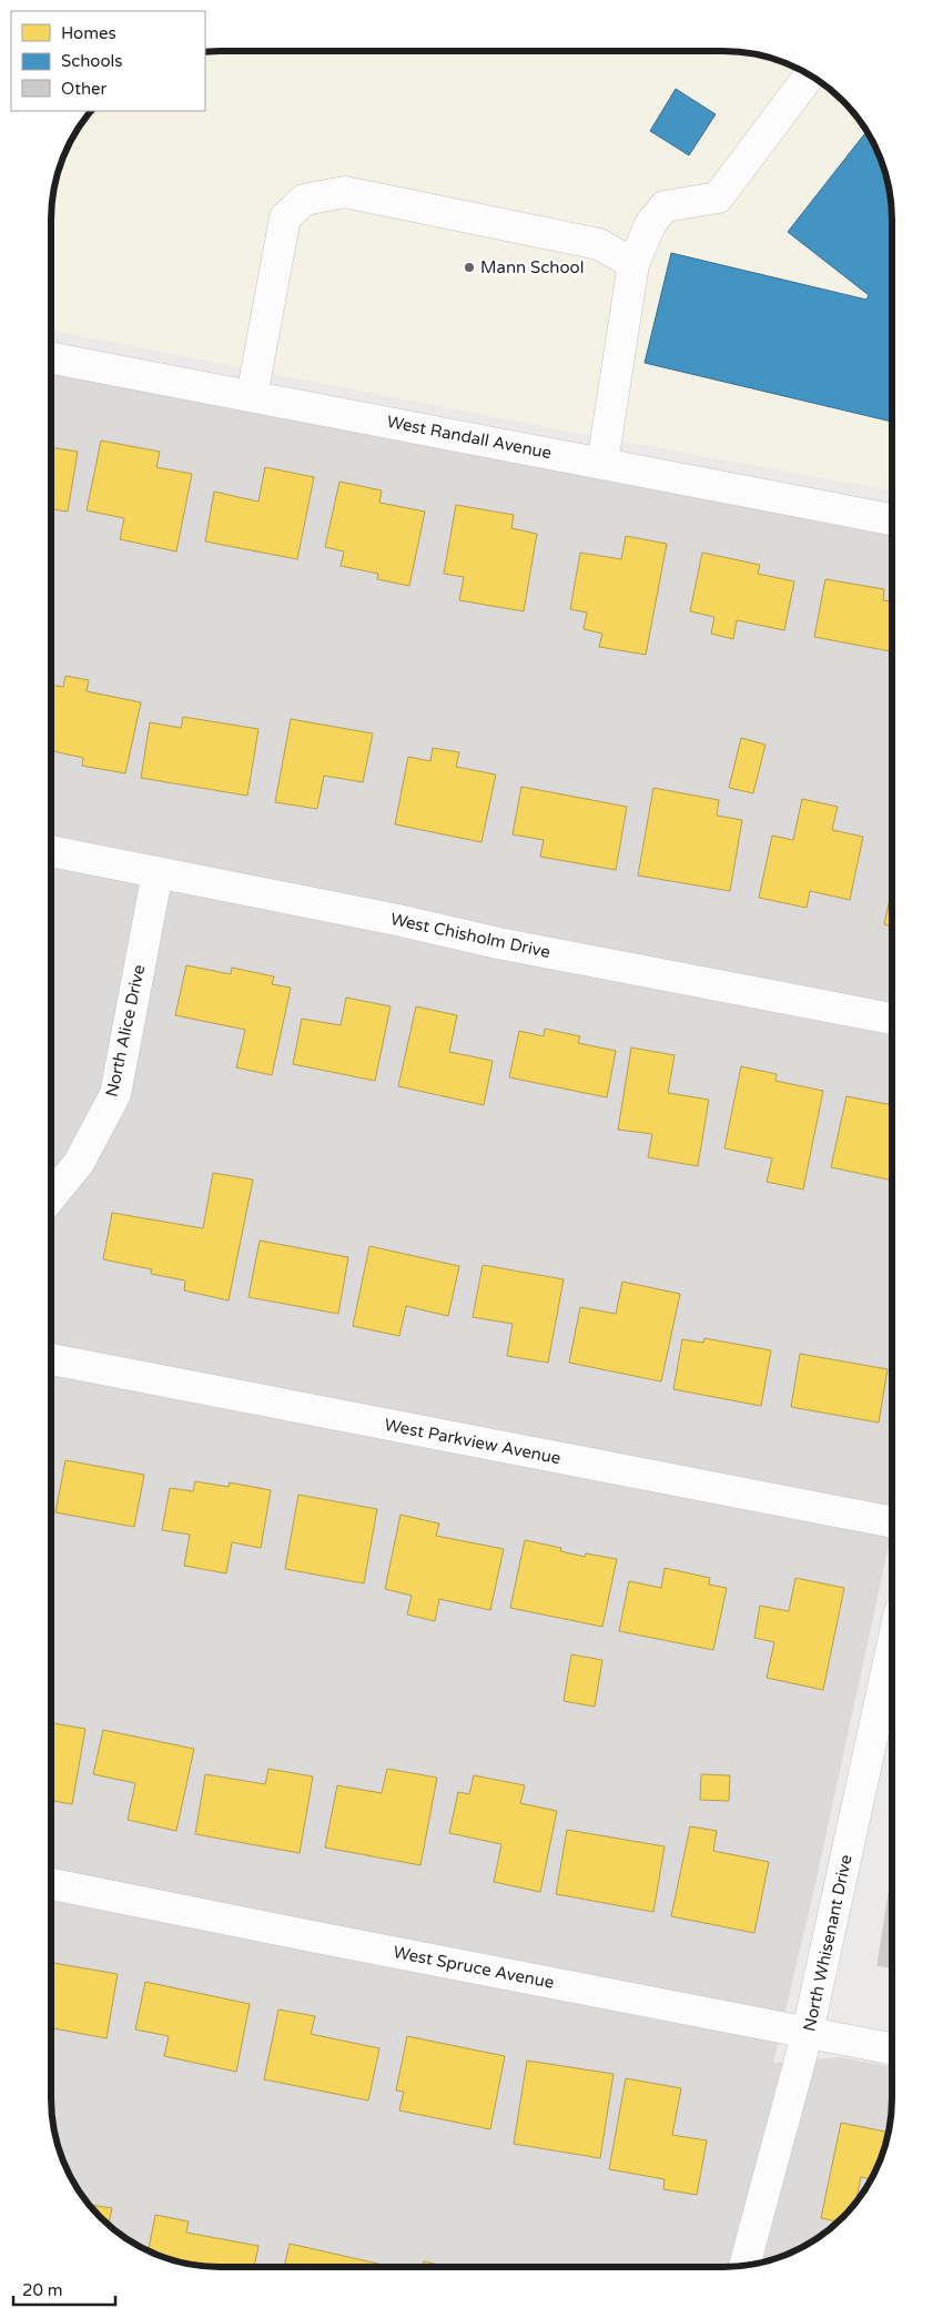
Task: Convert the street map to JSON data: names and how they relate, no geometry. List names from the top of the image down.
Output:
{
  "streets": {
    "street": [
      "West Randall Avenue",
      "West Chisholm Drive",
      "North Alice Drive",
      "West Parkview Avenue",
      "North Whisenant Drive",
      "West Spruce Avenue"
    ]
  },
  "crossings": [
    ["West Chisholm Drive", "North Alice Drive"],
    ["North Whisenant Drive", "West Spruce Avenue"]
  ],
  "places": ["Mann School"],
  "legend": ["Homes", "Schools", "Other"],
  "scale_bar": "20 m"
}
